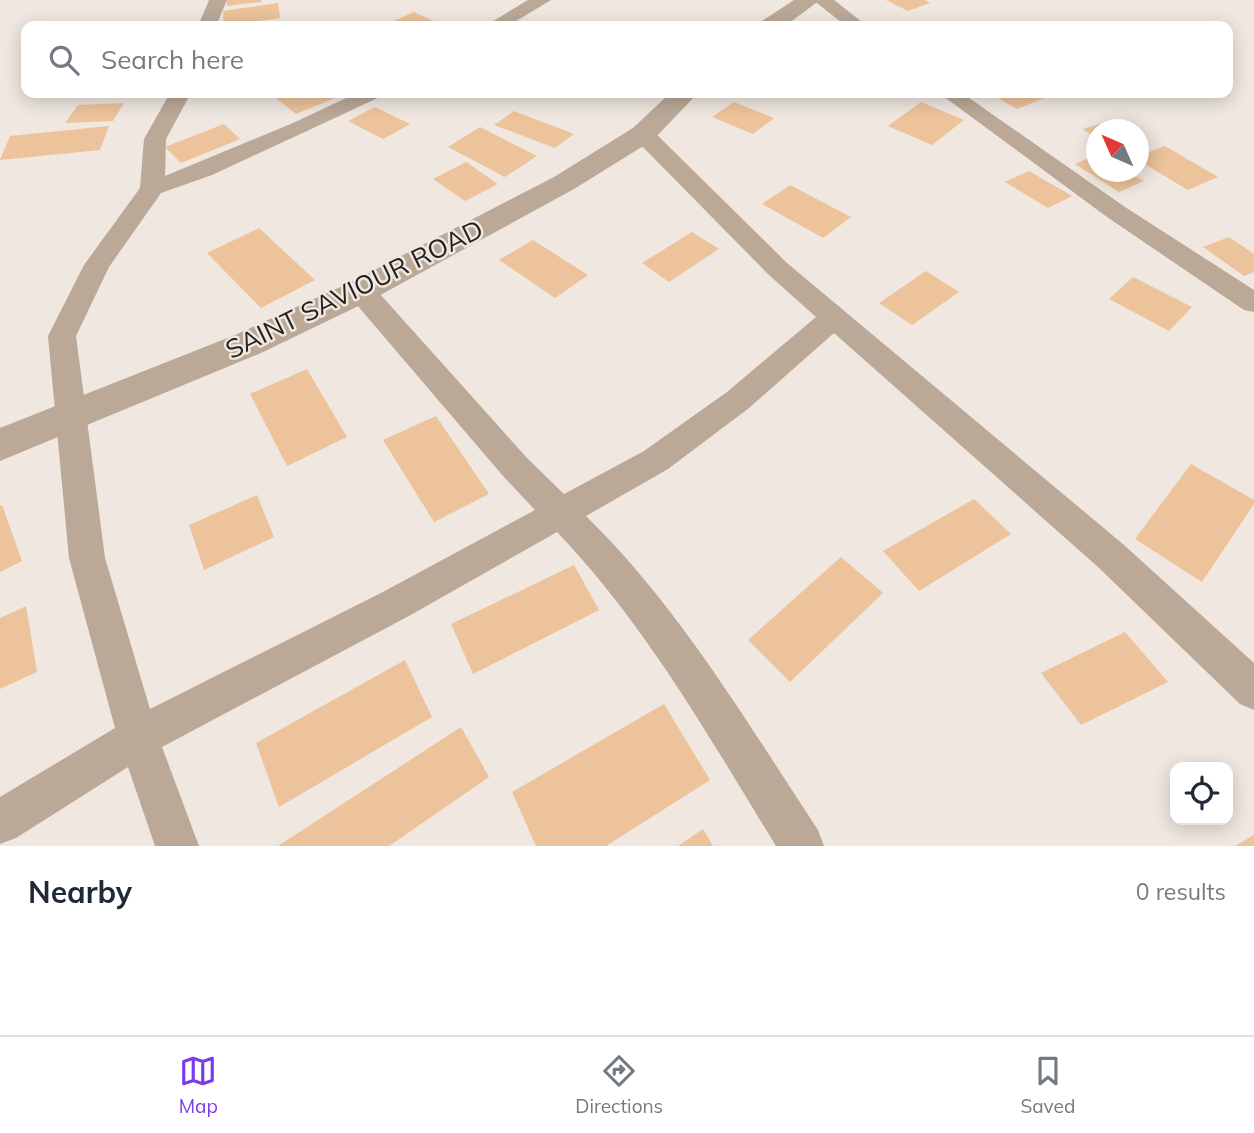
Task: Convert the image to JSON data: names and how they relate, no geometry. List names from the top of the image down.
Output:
{
  "streets": {
    "street": ["SAINT SAVIOUR ROAD"]
  },
  "north": "top left",
  "page": {
    "search": "Search here",
    "heading": ["Nearby", "0 results"],
    "nav": ["Map", "Directions", "Saved"]
  }
}
